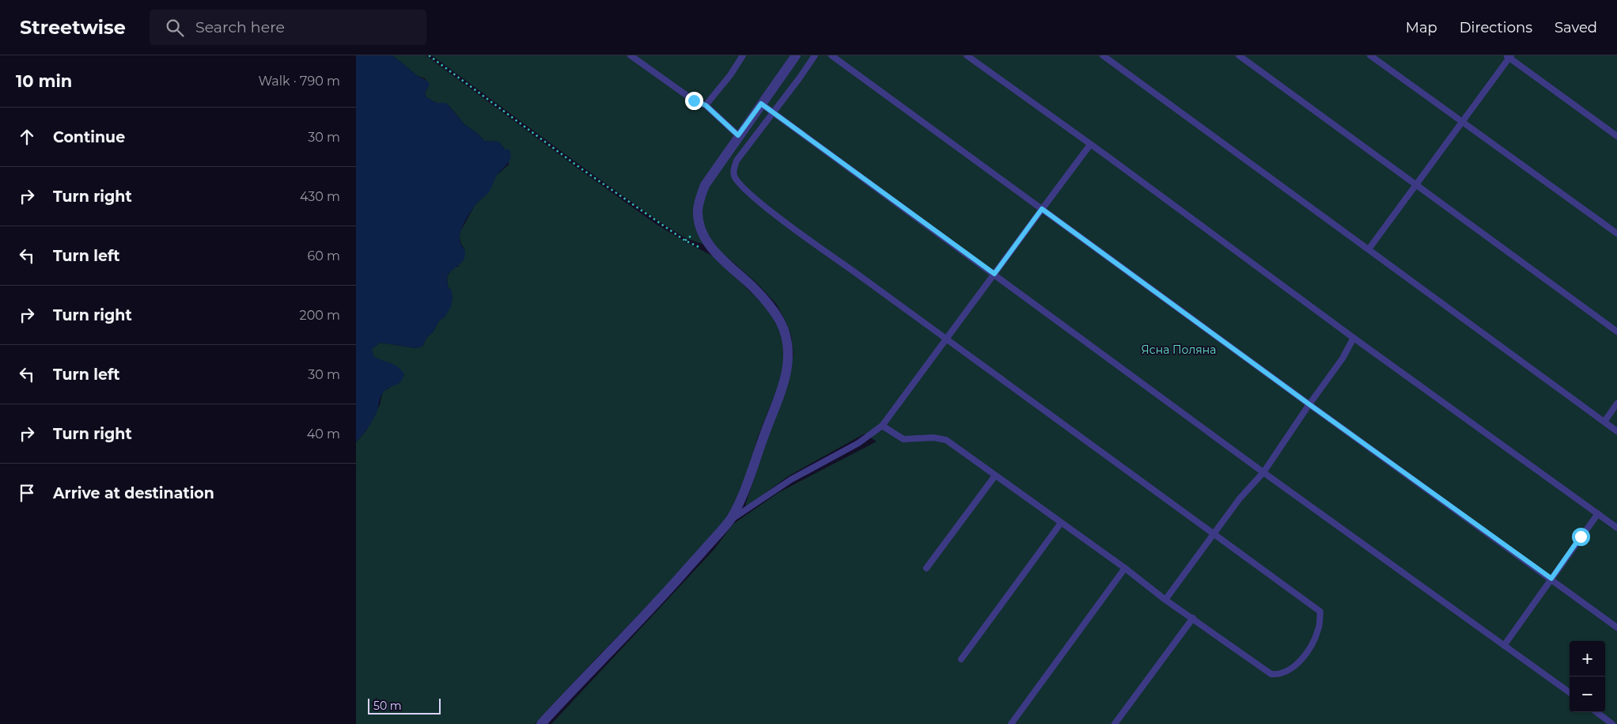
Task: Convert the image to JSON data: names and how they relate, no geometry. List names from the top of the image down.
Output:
{
  "parks": ["Ясна Поляна"],
  "scale_bar": "50 m",
  "page": {
    "header": "Streetwise",
    "search": "Search here",
    "nav": ["Map", "Directions", "Saved"],
    "heading": ["10 min", "Walk · 790 m"],
    "list": [
      ["Continue", "30 m"],
      ["Turn right", "430 m"],
      ["Turn left", "60 m"],
      ["Turn right", "200 m"],
      ["Turn left", "30 m"],
      ["Turn right", "40 m"],
      "Arrive at destination"
    ],
    "map_buttons": ["+", "−"],
    "scale": "50 m"
  }
}
